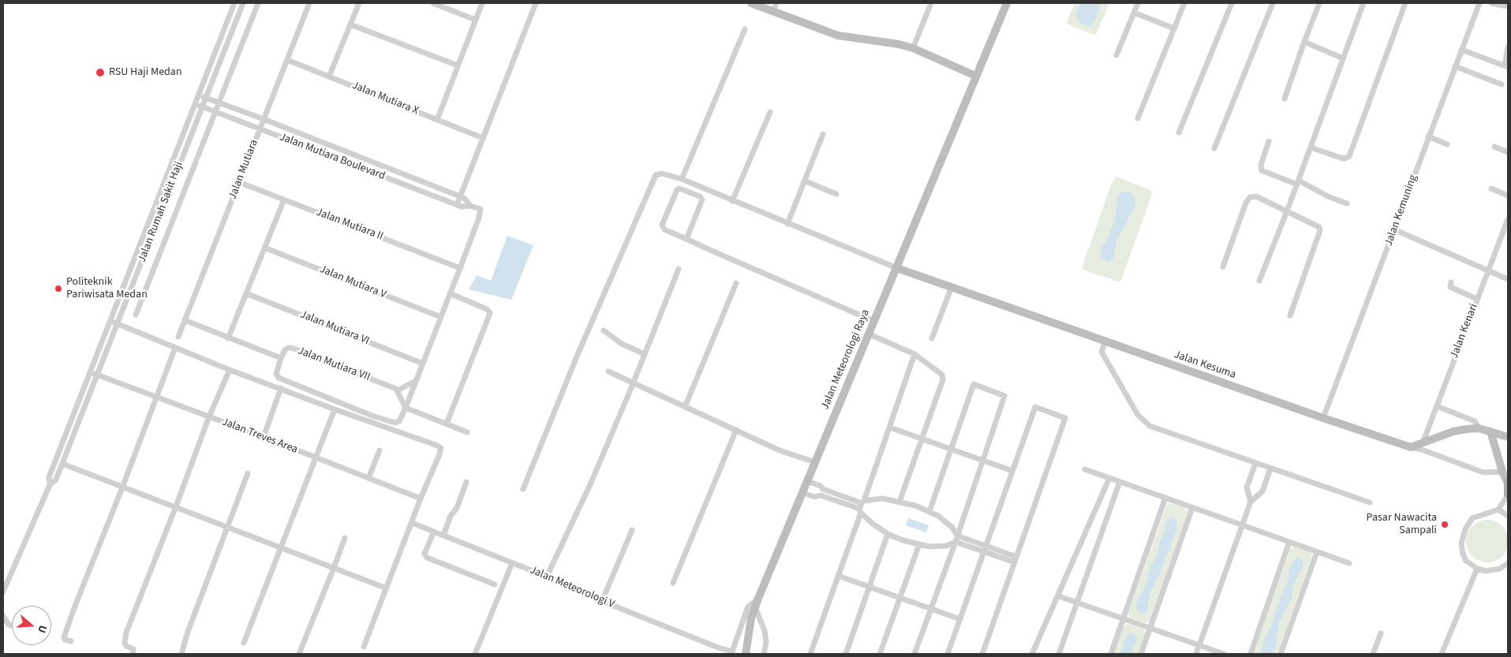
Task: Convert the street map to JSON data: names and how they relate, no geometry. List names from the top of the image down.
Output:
{
  "streets": {
    "street": [
      "Jalan Mutiara X",
      "Jalan Mutiara Boulevard",
      "Jalan Mutiara",
      "Jalan Kemuning",
      "Jalan Rumah Sakit Haji",
      "Jalan Mutiara II",
      "Jalan Mutiara V",
      "Jalan Mutiara VI",
      "Jalan Kenari",
      "Jalan Meteorologi Raya",
      "Jalan Mutiara VII",
      "Jalan Kesuma",
      "Jalan Treves Area",
      "Jalan Meteorologi V"
    ]
  },
  "crossings": [
    ["Jalan Mutiara X", "Jalan Mutiara"],
    ["Jalan Mutiara Boulevard", "Jalan Mutiara"],
    ["Jalan Mutiara Boulevard", "Jalan Rumah Sakit Haji"],
    ["Jalan Mutiara Boulevard", "Jalan Mutiara II"],
    ["Jalan Mutiara", "Jalan Mutiara II"],
    ["Jalan Mutiara", "Jalan Mutiara VII"],
    ["Jalan Kemuning", "Jalan Kesuma"],
    ["Jalan Rumah Sakit Haji", "Jalan Treves Area"],
    ["Jalan Meteorologi Raya", "Jalan Kesuma"]
  ],
  "places": ["RSU Haji Medan", "Politeknik Pariwisata Medan", "Pasar Nawacita Sampali"],
  "north": "right"
}
